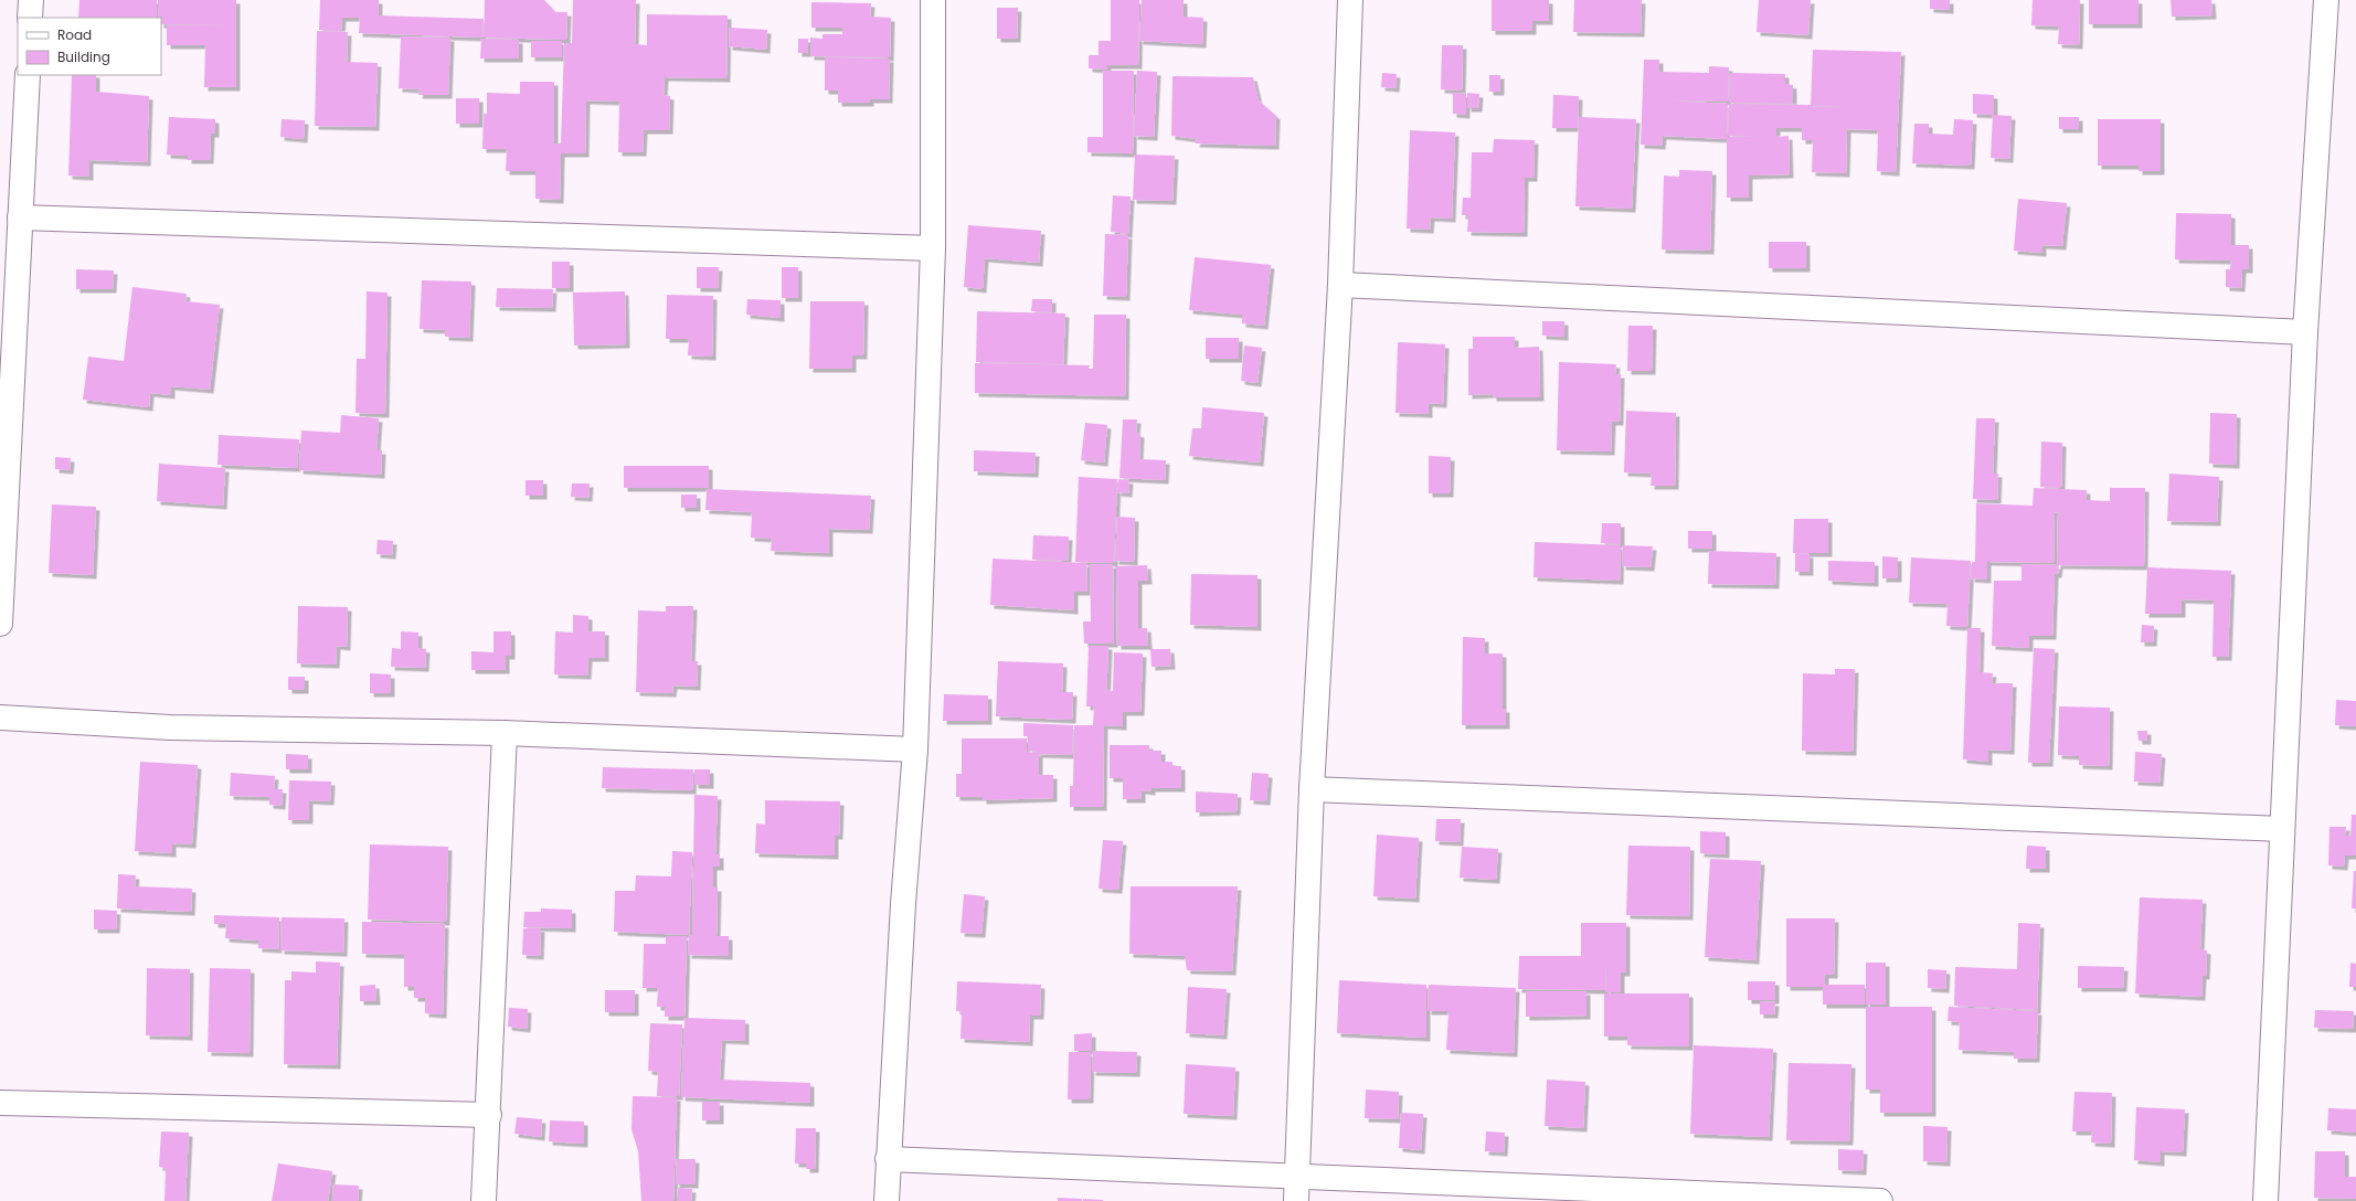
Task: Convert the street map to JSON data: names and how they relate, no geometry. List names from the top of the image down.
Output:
{
  "legend": ["Road", "Building"]
}
